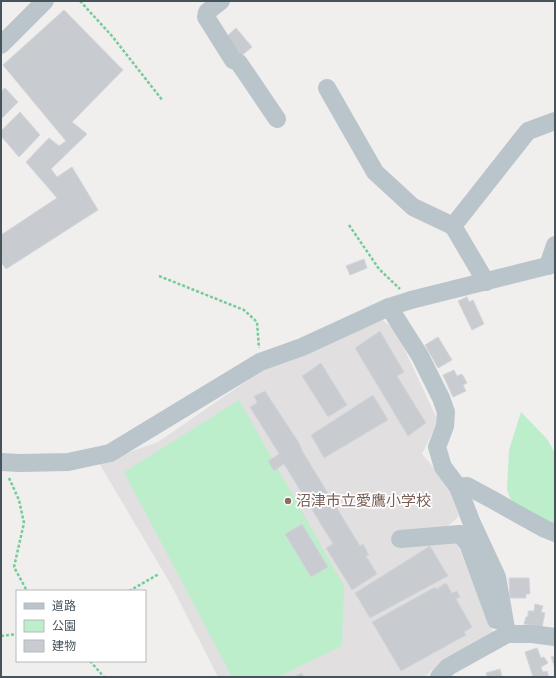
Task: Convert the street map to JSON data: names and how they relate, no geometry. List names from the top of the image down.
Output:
{
  "places": ["沼津市立愛鷹小学校"],
  "legend": ["道路", "公園", "建物"]
}
